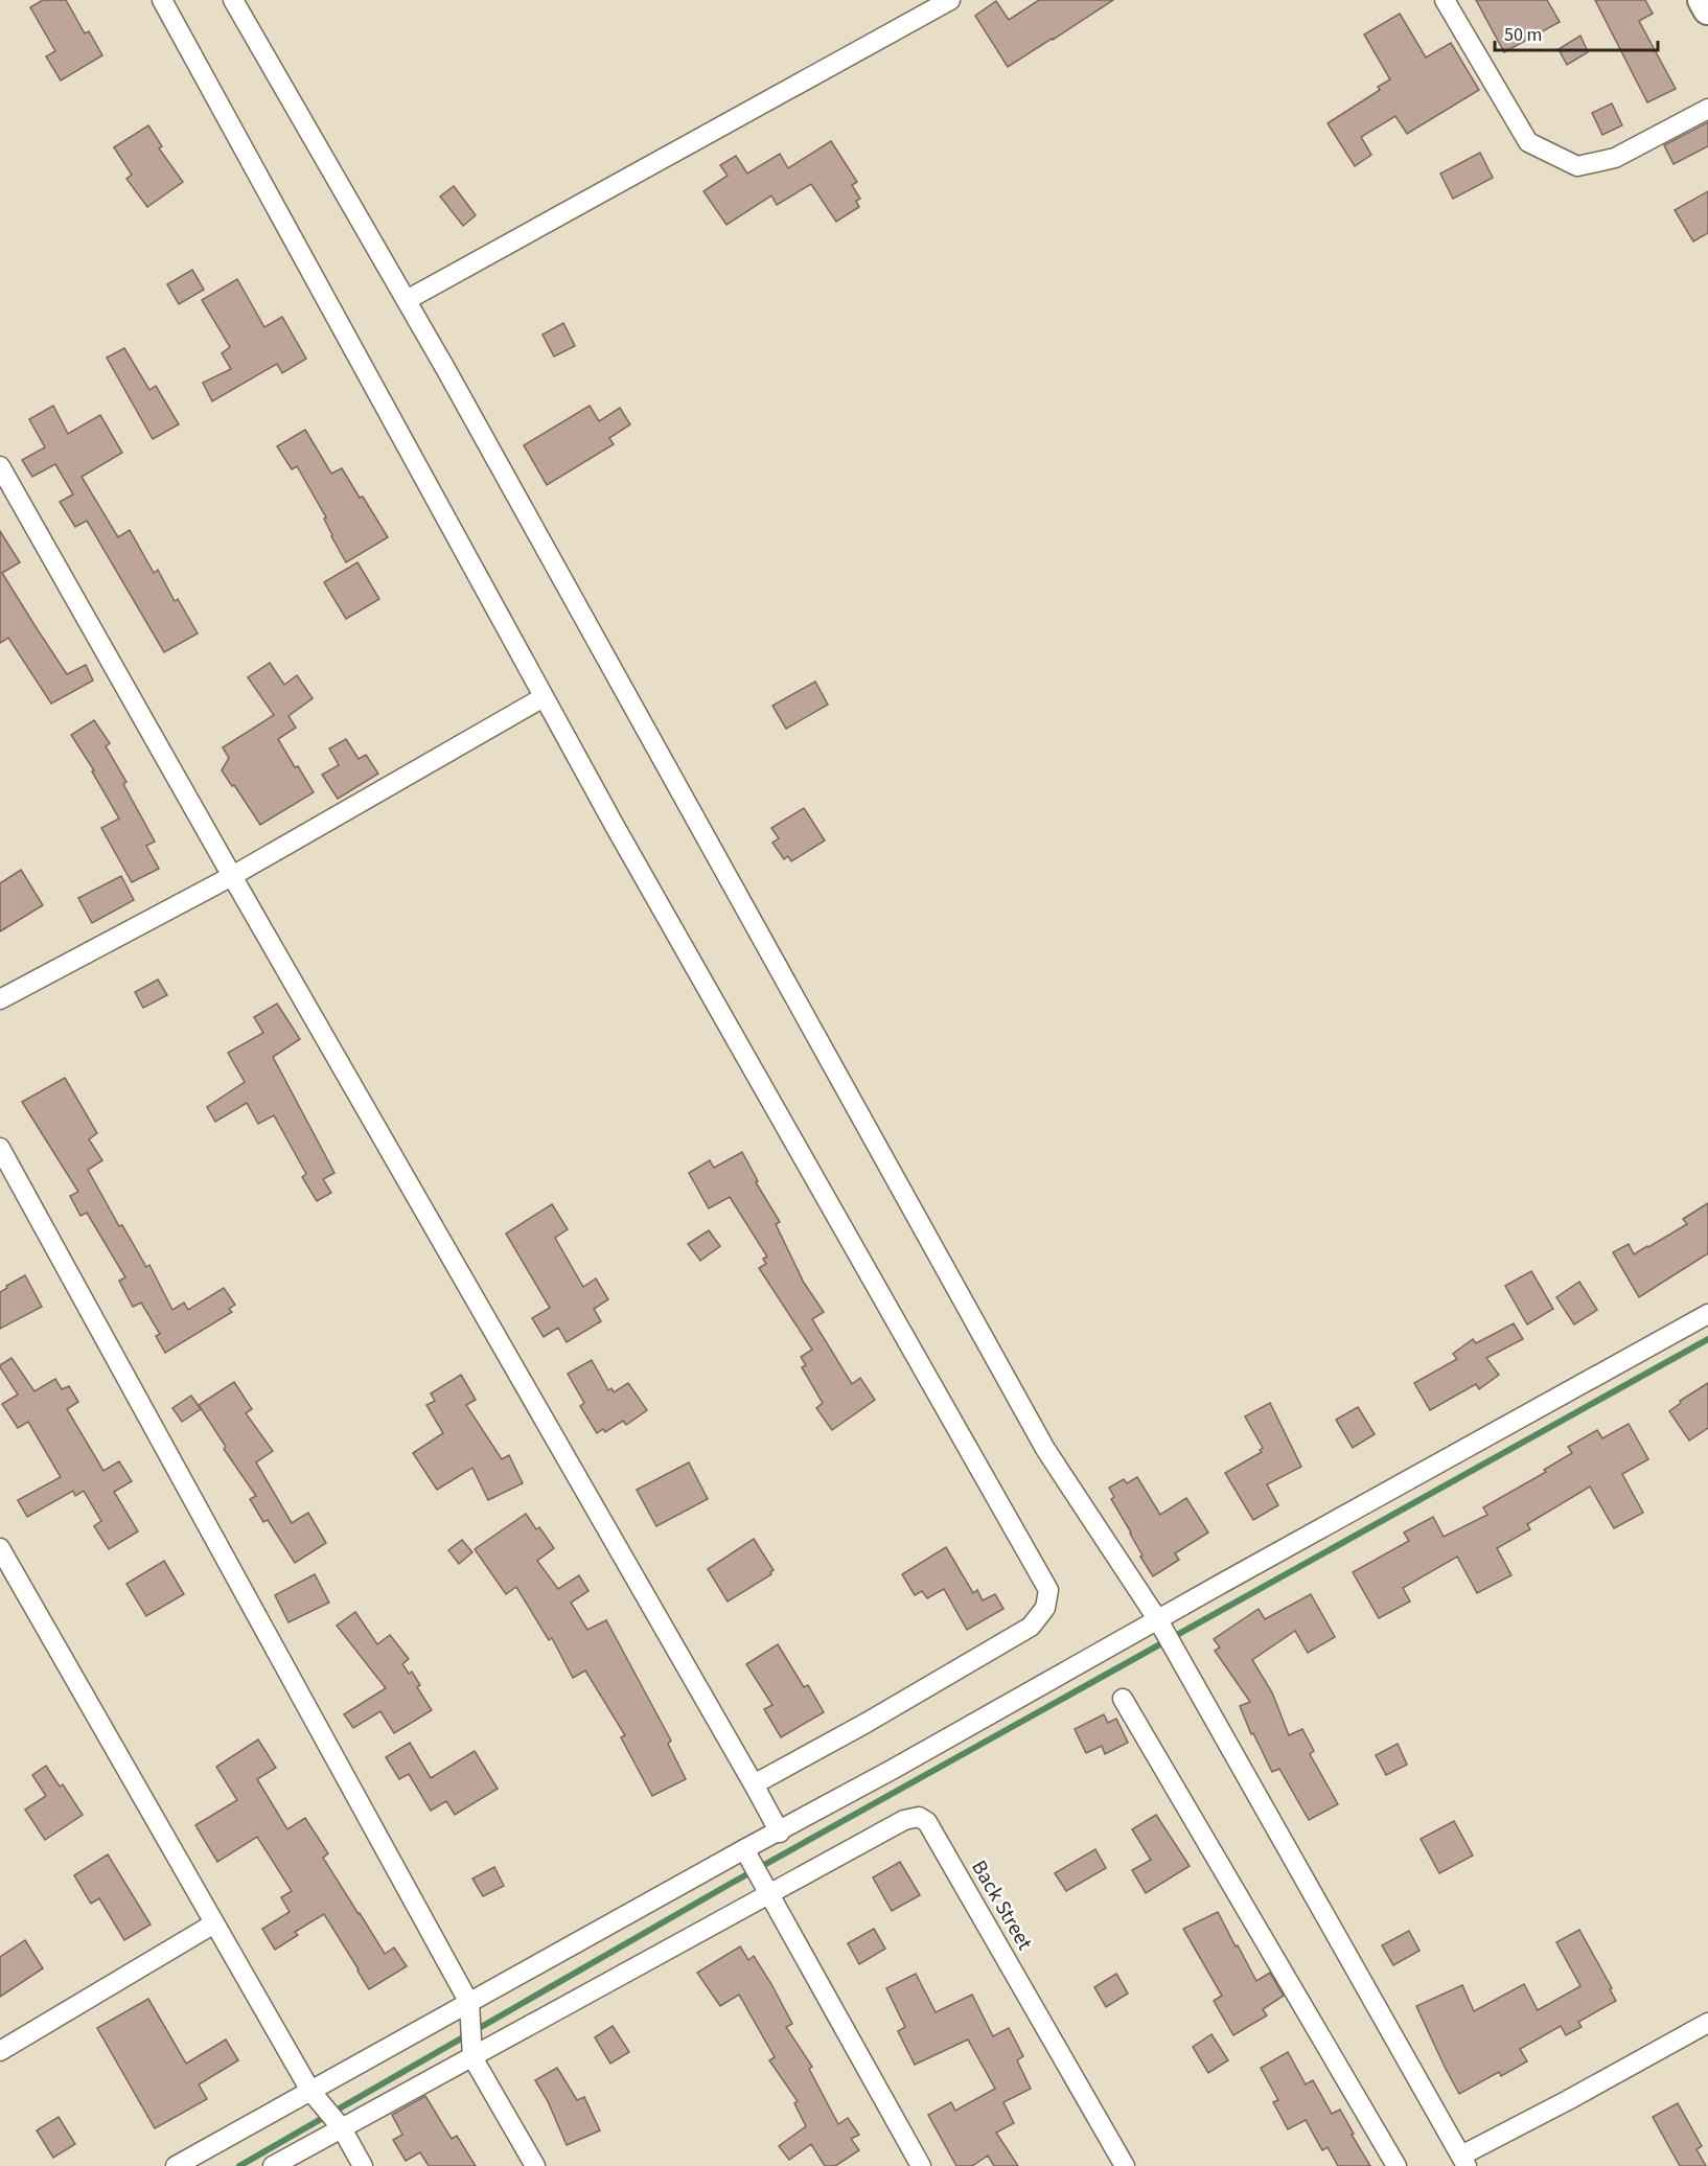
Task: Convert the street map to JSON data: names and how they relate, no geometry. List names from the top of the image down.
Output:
{
  "streets": {
    "street": ["Back Street"]
  },
  "scale_bar": "50 m"
}
